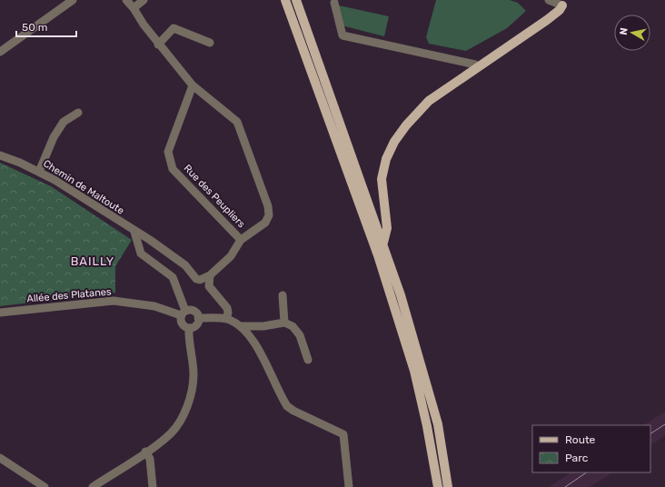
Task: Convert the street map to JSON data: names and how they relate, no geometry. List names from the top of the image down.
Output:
{
  "streets": {
    "street": ["Chemin de Maltoute", "Rue des Peupliers", "Allée des Platanes"]
  },
  "districts": ["BAILLY"],
  "legend": ["Route", "Parc"],
  "scale_bar": "50 m",
  "north": "left"
}
